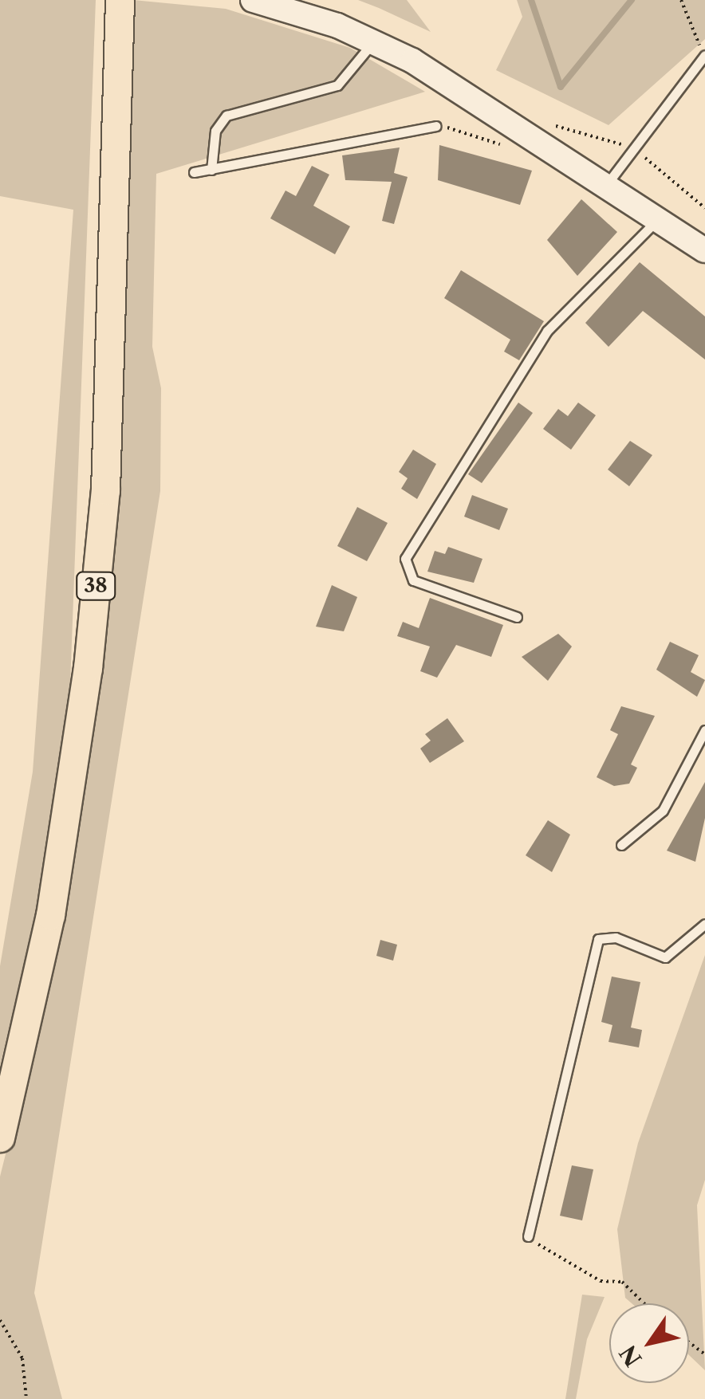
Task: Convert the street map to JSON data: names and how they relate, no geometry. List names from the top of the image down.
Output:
{
  "streets": {
    "main road": ["38"]
  },
  "north": "bottom left"
}
